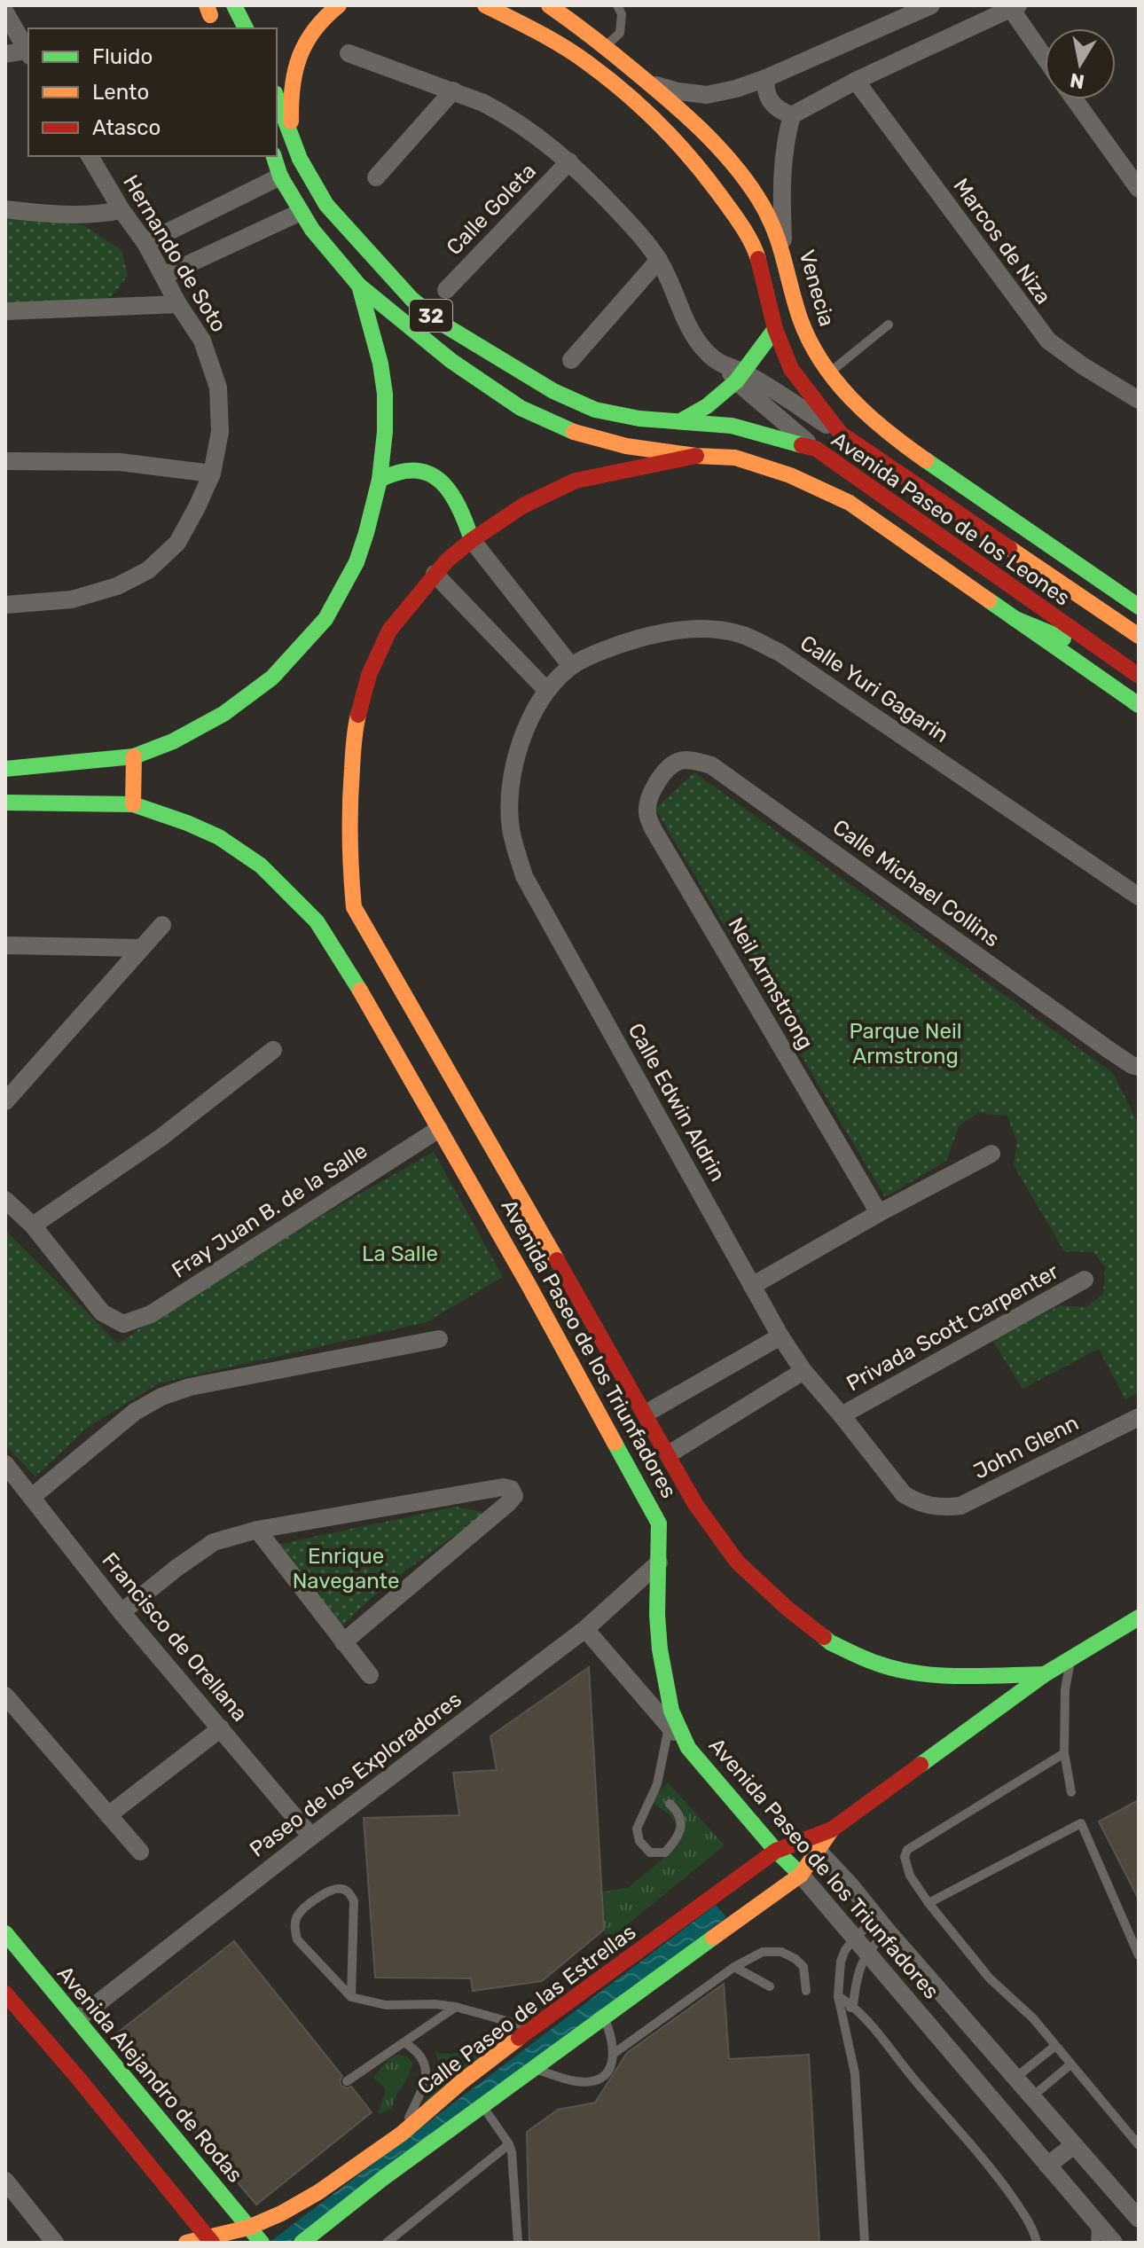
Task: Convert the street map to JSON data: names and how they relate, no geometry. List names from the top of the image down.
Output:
{
  "streets": {
    "street": [
      "Calle Goleta",
      "Marcos de Niza",
      "Hernando de Soto",
      "Venecia",
      "32",
      "Avenida Paseo de los Leones",
      "Calle Yuri Gagarin",
      "Calle Michael Collins",
      "Neil Armstrong",
      "Calle Edwin Aldrin",
      "Fray Juan B. de la Salle",
      "Privada Scott Carpenter",
      "Avenida Paseo de los Triunfadores",
      "John Glenn",
      "Francisco de Orellana",
      "Paseo de los Exploradores",
      "Calle Paseo de las Estrellas",
      "Avenida Alejandro de Rodas"
    ]
  },
  "crossings": [
    ["Calle Yuri Gagarin", "Calle Edwin Aldrin"],
    ["Calle Michael Collins", "Neil Armstrong"],
    ["Calle Edwin Aldrin", "Privada Scott Carpenter"],
    ["Calle Edwin Aldrin", "John Glenn"],
    ["Fray Juan B. de la Salle", "Avenida Paseo de los Triunfadores"],
    ["Avenida Paseo de los Triunfadores", "Paseo de los Exploradores"],
    ["Avenida Paseo de los Triunfadores", "Calle Paseo de las Estrellas"],
    ["Francisco de Orellana", "Paseo de los Exploradores"],
    ["Paseo de los Exploradores", "Avenida Alejandro de Rodas"],
    ["Calle Paseo de las Estrellas", "Avenida Alejandro de Rodas"]
  ],
  "parks": ["Parque Neil Armstrong", "La Salle", "Enrique Navegante"],
  "legend": ["Fluido", "Lento", "Atasco"],
  "north": "bottom"
}
